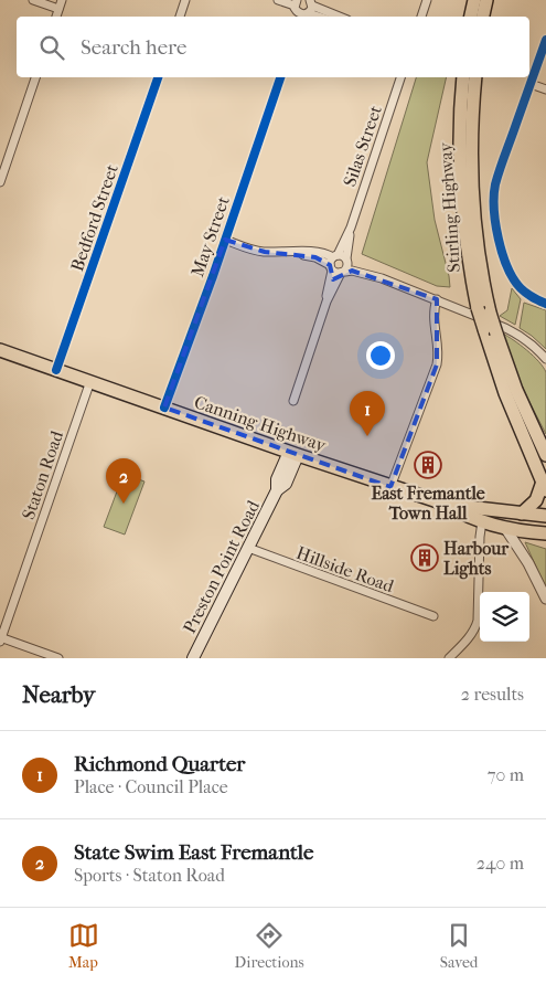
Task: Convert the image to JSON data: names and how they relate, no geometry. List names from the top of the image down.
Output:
{
  "streets": {
    "highway": ["Stirling Highway", "Canning Highway"],
    "main road": ["Preston Point Road"],
    "street": [
      "Silas Street",
      "Bedford Street",
      "May Street",
      "Staton Road",
      "Hillside Road"
    ]
  },
  "crossings": [
    ["Bedford Street", "Canning Highway"],
    ["May Street", "Canning Highway"],
    ["Canning Highway", "Staton Road"],
    ["Canning Highway", "Preston Point Road"],
    ["Preston Point Road", "Hillside Road"]
  ],
  "places": {
    "building": ["East Fremantle Town Hall", "Harbour Lights"]
  },
  "page": {
    "search": "Search here",
    "pins": ["1", "2"],
    "heading": ["Nearby", "2 results"],
    "list": [
      {
        "mark": "1",
        "name": "Richmond Quarter",
        "note": "Place · Council Place",
        "value": "70 m"
      },
      {
        "mark": "2",
        "name": "State Swim East Fremantle",
        "note": "Sports · Staton Road",
        "value": "240 m"
      }
    ],
    "nav": ["Map", "Directions", "Saved"]
  }
}
